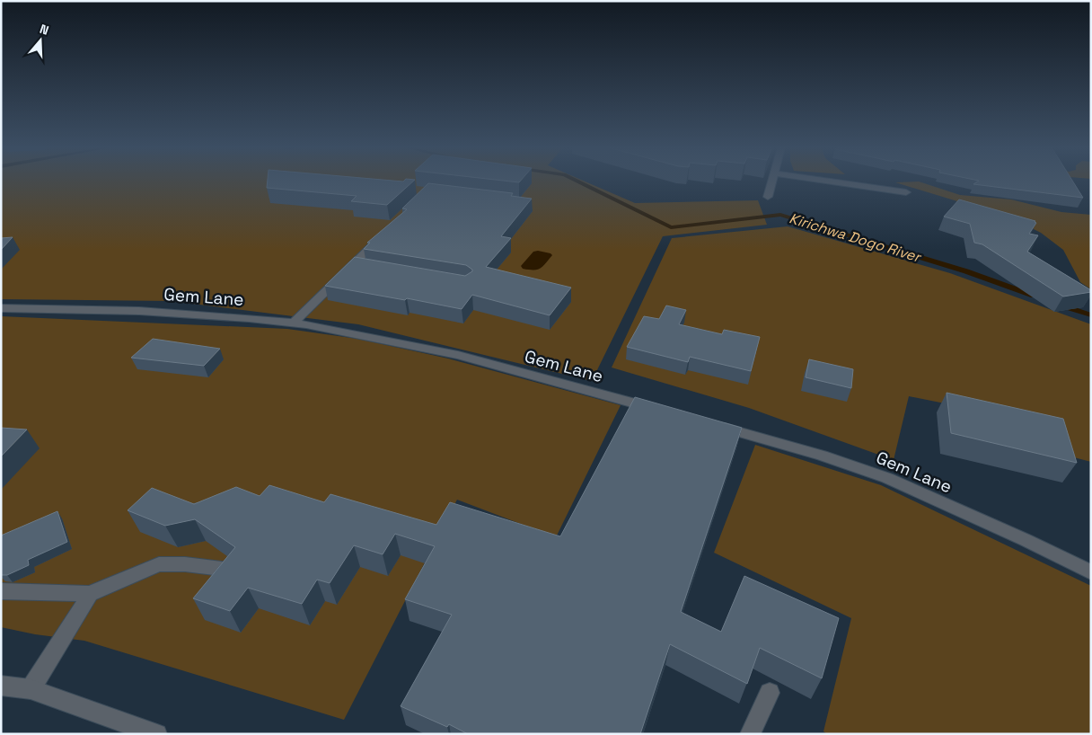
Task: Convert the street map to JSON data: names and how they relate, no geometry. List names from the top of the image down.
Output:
{
  "streets": {
    "street": ["Gem Lane"]
  },
  "water": ["Kirichwa Dogo River"],
  "north": "top"
}
